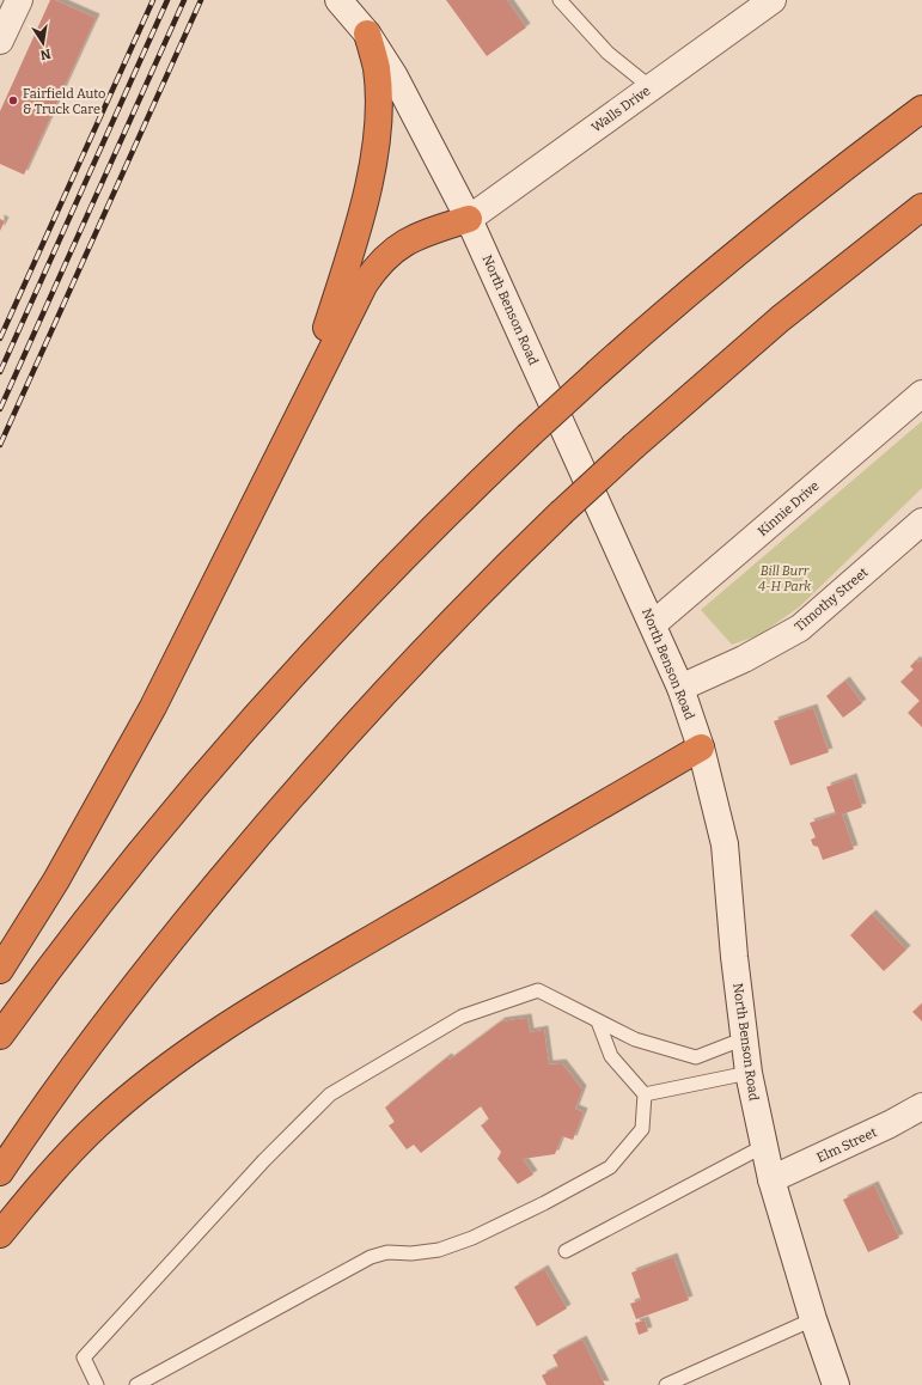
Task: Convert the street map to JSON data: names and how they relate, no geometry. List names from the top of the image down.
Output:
{
  "streets": {
    "main road": [
      "Walls Drive",
      "North Benson Road",
      "Kinnie Drive",
      "Timothy Street",
      "Elm Street"
    ]
  },
  "crossings": [
    ["Walls Drive", "North Benson Road"],
    ["North Benson Road", "Kinnie Drive"],
    ["North Benson Road", "Timothy Street"],
    ["North Benson Road", "Elm Street"]
  ],
  "parks": ["Bill Burr 4-H Park"],
  "places": ["Fairfield Auto & Truck Care"],
  "north": "bottom"
}
